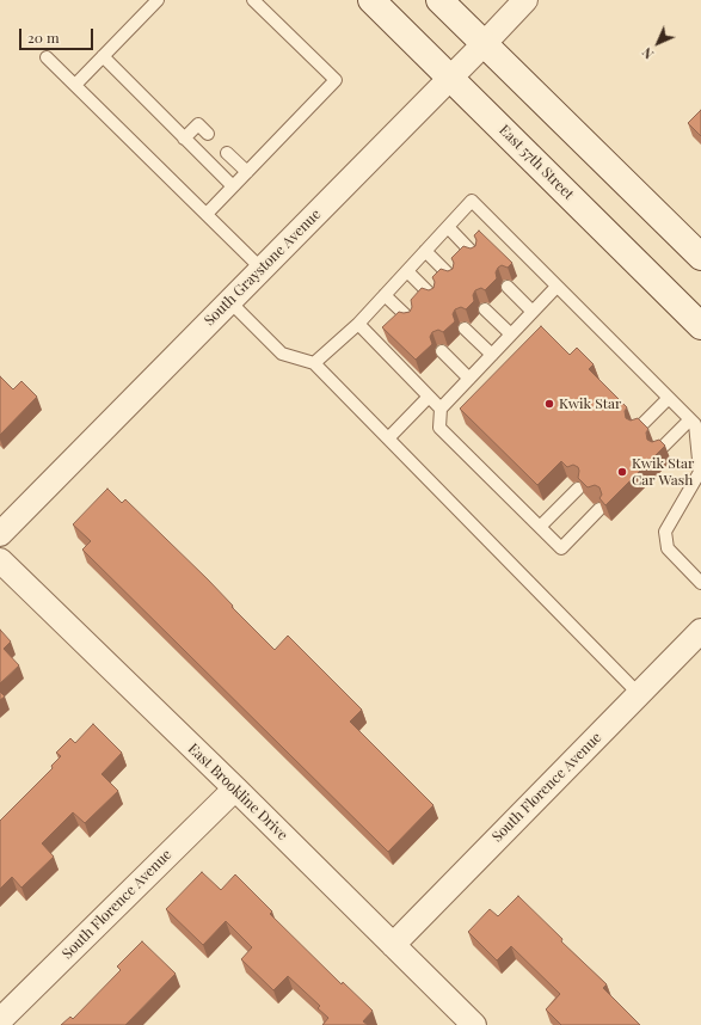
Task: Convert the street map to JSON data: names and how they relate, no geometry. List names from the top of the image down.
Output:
{
  "streets": {
    "main road": ["East 57th Street"],
    "street": ["South Graystone Avenue", "South Florence Avenue", "East Brookline Drive"]
  },
  "crossings": [
    ["East 57th Street", "South Graystone Avenue"],
    ["South Florence Avenue", "East Brookline Drive"]
  ],
  "places": ["Kwik Star", "Kwik Star Car Wash"],
  "scale_bar": "20 m",
  "north": "bottom left"
}
